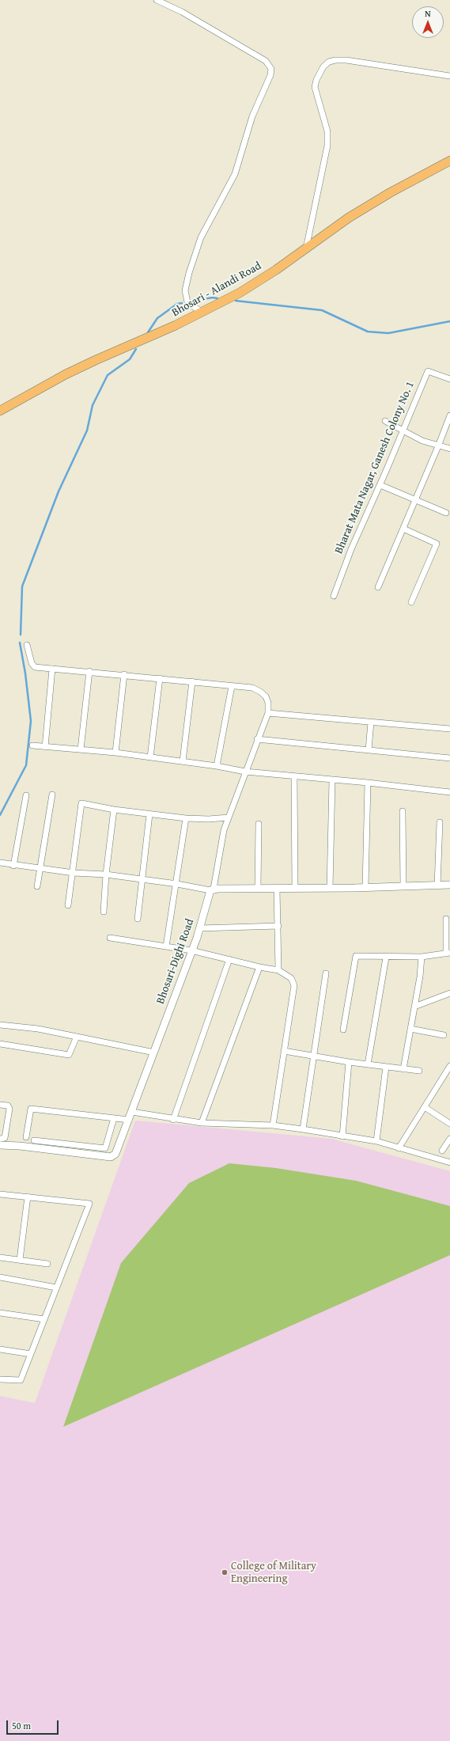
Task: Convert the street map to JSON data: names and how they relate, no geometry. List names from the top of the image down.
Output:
{
  "streets": {
    "main road": ["Bhosari - Alandi Road"],
    "street": ["Bharat Mata Nagar, Ganesh Colony No. 1", "Bhosari-Dighi Road"]
  },
  "places": ["College of Military Engineering"],
  "scale_bar": "50 m",
  "north": "top"
}
